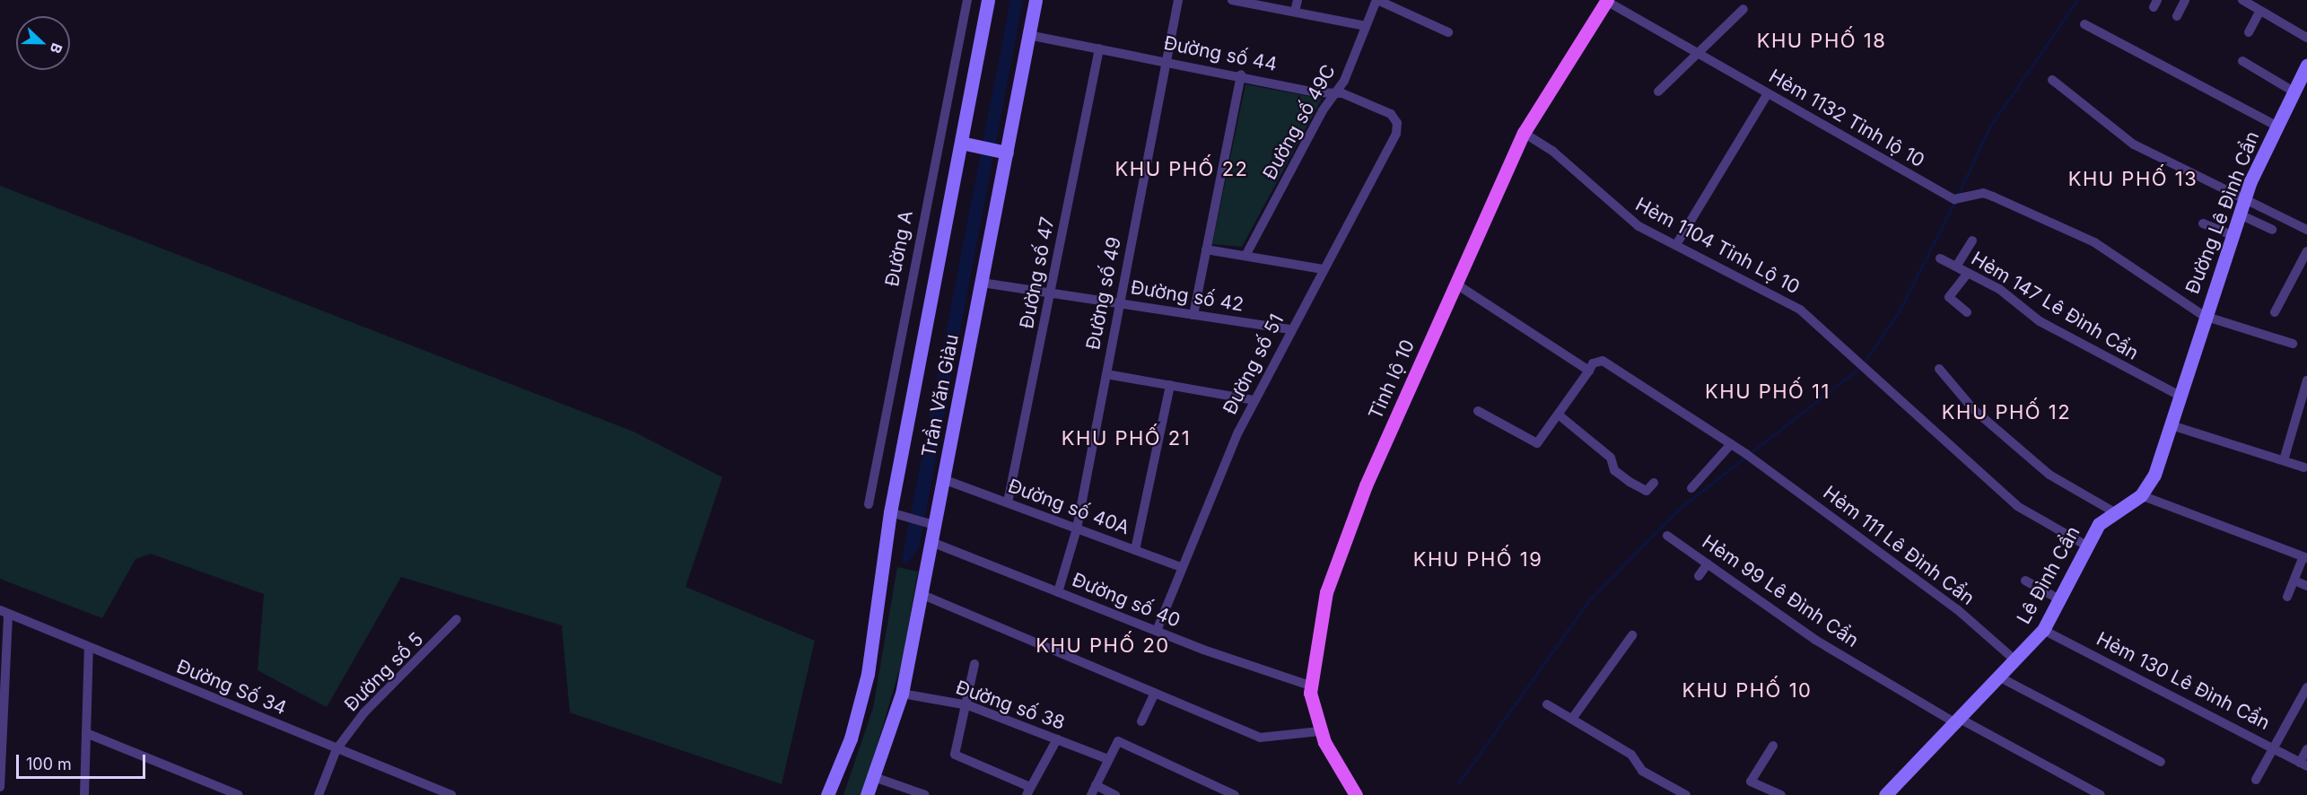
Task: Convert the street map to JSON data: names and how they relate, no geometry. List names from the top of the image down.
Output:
{
  "streets": {
    "main road": [
      "Đường Lê Đình Cẩn",
      "Tỉnh lộ 10",
      "Trần Văn Giàu",
      "Lê Đình Cẩn"
    ],
    "street": [
      "Đường số 44",
      "Hẻm 1132 Tỉnh lộ 10",
      "Đường số 49C",
      "Hẻm 1104 Tỉnh Lộ 10",
      "Đường A",
      "Đường số 47",
      "Đường số 49",
      "Đường số 42",
      "Hẻm 147 Lê Đình Cẩn",
      "Đường số 51",
      "Đường số 40A",
      "Hẻm 111 Lê Đình Cẩn",
      "Hẻm 99 Lê Đình Cẩn",
      "Đường số 40",
      "Đường số 5",
      "Hẻm 130 Lê Đình Cẩn",
      "Đường Số 34",
      "Đường số 38"
    ]
  },
  "crossings": [
    ["Đường số 44", "Đường số 49C"],
    ["Đường số 44", "Đường số 47"],
    ["Đường số 44", "Đường số 49"],
    ["Đường số 44", "Đường số 51"],
    ["Đường số 44", "Trần Văn Giàu"],
    ["Hẻm 1132 Tỉnh lộ 10", "Đường Lê Đình Cẩn"],
    ["Hẻm 1132 Tỉnh lộ 10", "Tỉnh lộ 10"],
    ["Hẻm 1132 Tỉnh lộ 10", "Lê Đình Cẩn"],
    ["Đường Lê Đình Cẩn", "Lê Đình Cẩn"],
    ["Hẻm 1104 Tỉnh Lộ 10", "Tỉnh lộ 10"],
    ["Hẻm 1104 Tỉnh Lộ 10", "Lê Đình Cẩn"],
    ["Đường số 47", "Đường số 42"],
    ["Đường số 47", "Đường số 40A"],
    ["Đường số 49", "Đường số 42"],
    ["Đường số 49", "Đường số 40A"],
    ["Đường số 49", "Đường số 40"],
    ["Đường số 42", "Đường số 51"],
    ["Đường số 42", "Trần Văn Giàu"],
    ["Hẻm 147 Lê Đình Cẩn", "Lê Đình Cẩn"],
    ["Đường số 51", "Đường số 40A"],
    ["Đường số 51", "Đường số 40"],
    ["Tỉnh lộ 10", "Đường số 40"],
    ["Trần Văn Giàu", "Đường số 40A"],
    ["Trần Văn Giàu", "Đường số 40"],
    ["Trần Văn Giàu", "Đường số 38"],
    ["Hẻm 111 Lê Đình Cẩn", "Lê Đình Cẩn"],
    ["Lê Đình Cẩn", "Hẻm 99 Lê Đình Cẩn"],
    ["Lê Đình Cẩn", "Hẻm 130 Lê Đình Cẩn"],
    ["Đường số 5", "Đường Số 34"]
  ],
  "districts": [
    "KHU PHỐ 18",
    "KHU PHỐ 22",
    "KHU PHỐ 13",
    "KHU PHỐ 11",
    "KHU PHỐ 12",
    "KHU PHỐ 21",
    "KHU PHỐ 19",
    "KHU PHỐ 20",
    "KHU PHỐ 10"
  ],
  "scale_bar": "100 m",
  "north": "right"
}
